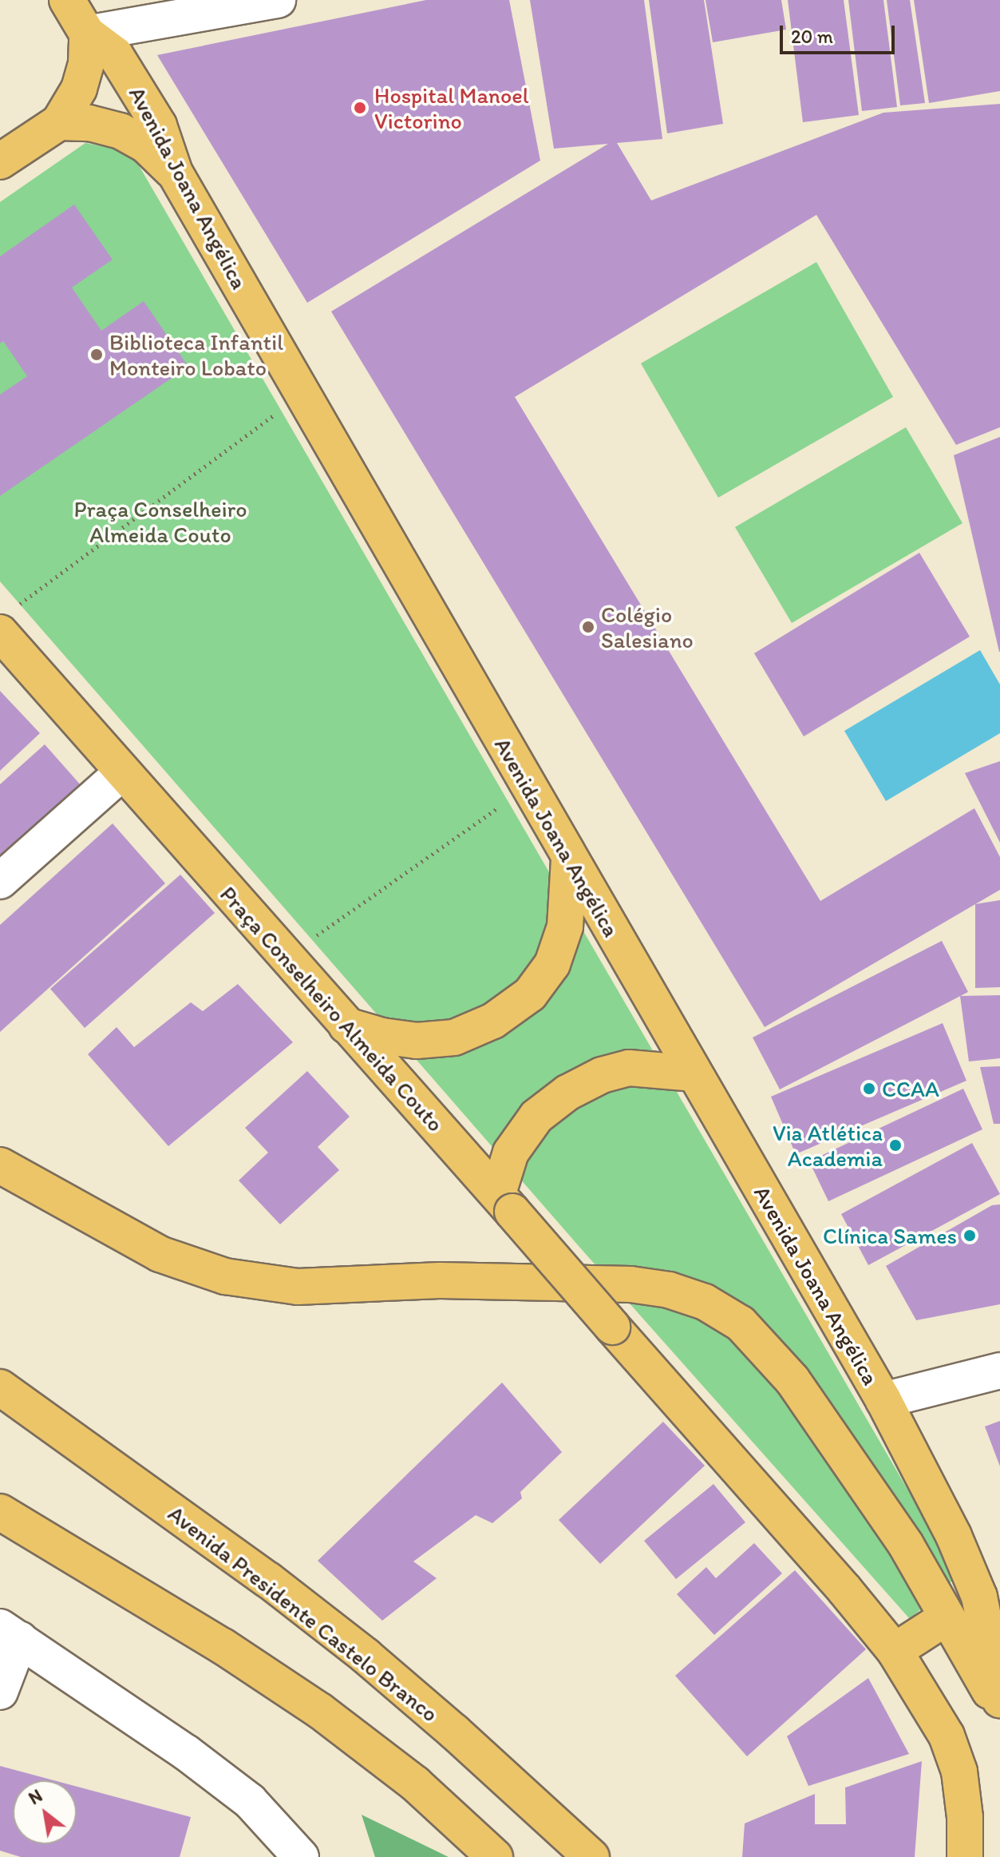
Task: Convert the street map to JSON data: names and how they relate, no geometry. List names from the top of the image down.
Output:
{
  "streets": {
    "main road": ["Avenida Joana Angélica", "Praça Conselheiro Almeida Couto", "Avenida Presidente Castelo Branco"]
  },
  "parks": ["Praça Conselheiro Almeida Couto"],
  "places": [
    "Hospital Manoel Victorino",
    "Biblioteca Infantil Monteiro Lobato",
    "Colégio Salesiano",
    "CCAA",
    "Via Atlética Academia",
    "Clínica Sames"
  ],
  "scale_bar": "20 m",
  "north": "top left"
}
